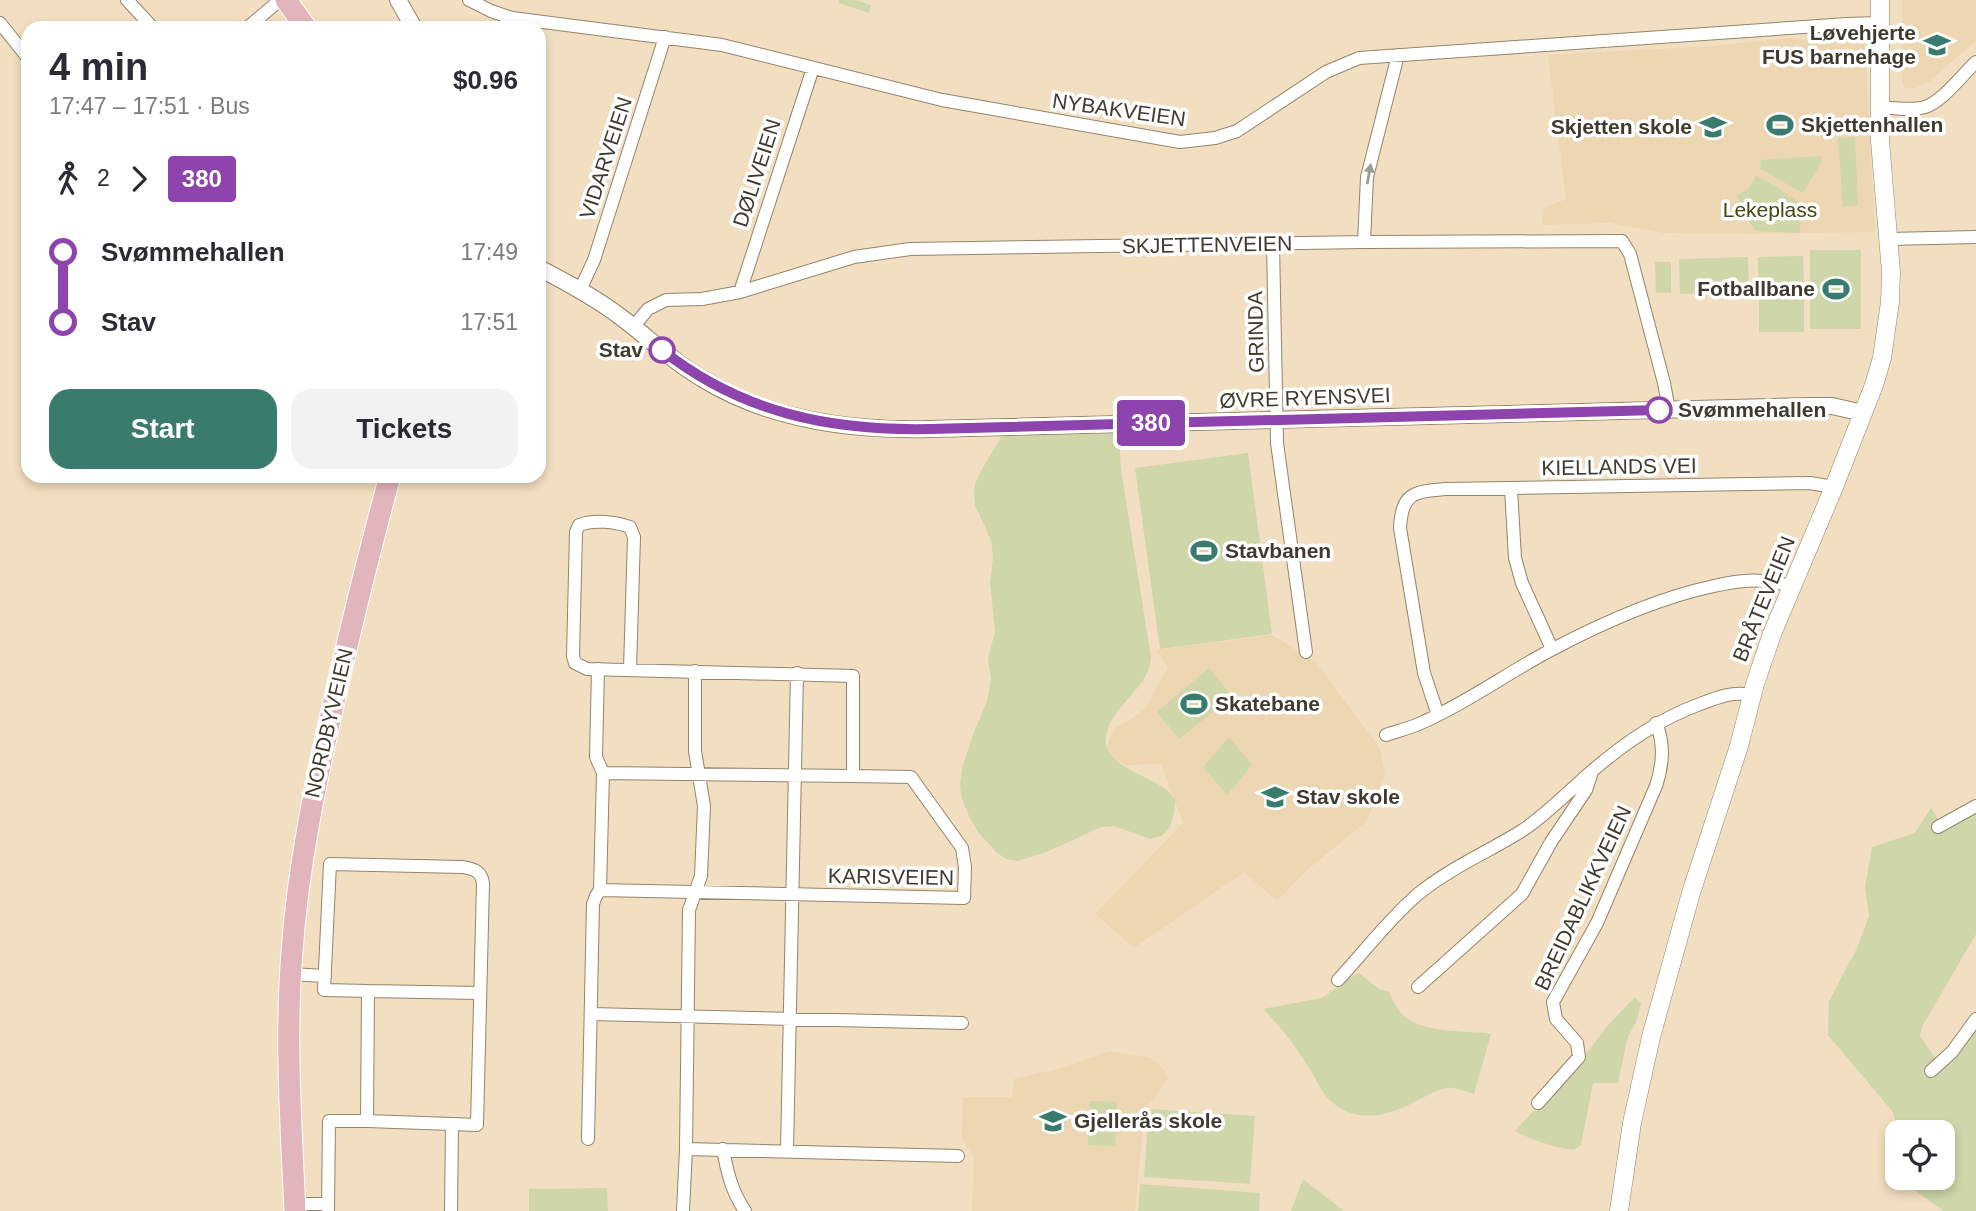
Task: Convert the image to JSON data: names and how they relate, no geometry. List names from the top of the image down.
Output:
{
  "streets": {
    "main road": ["BRÅTEVEIEN", "NORDBYVEIEN"],
    "street": [
      "NYBAKVEIEN",
      "VIDARVEIEN",
      "DØLIVEIEN",
      "SKJETTENVEIEN",
      "GRINDA",
      "ØVRE RYENSVEI",
      "KIELLANDS VEI",
      "KARISVEIEN",
      "BREIDABLIKKVEIEN"
    ]
  },
  "crossings": [
    ["NYBAKVEIEN", "VIDARVEIEN"],
    ["NYBAKVEIEN", "DØLIVEIEN"],
    ["NYBAKVEIEN", "BRÅTEVEIEN"],
    ["VIDARVEIEN", "ØVRE RYENSVEI"],
    ["DØLIVEIEN", "SKJETTENVEIEN"],
    ["SKJETTENVEIEN", "GRINDA"],
    ["SKJETTENVEIEN", "ØVRE RYENSVEI"],
    ["GRINDA", "ØVRE RYENSVEI"],
    ["ØVRE RYENSVEI", "BRÅTEVEIEN"],
    ["KIELLANDS VEI", "BRÅTEVEIEN"]
  ],
  "parks": ["Lekeplass"],
  "places": {
    "school or university": [
      "Løvehjerte FUS barnehage",
      "Skjetten skole",
      "Stav skole",
      "Gjellerås skole"
    ],
    "sports": [
      "Skjettenhallen",
      "Fotballbane",
      "Stavbanen",
      "Skatebane"
    ],
    "other": ["Stav", "Svømmehallen"]
  },
  "lines": ["bus line 380"],
  "page": {
    "on_map": "380",
    "heading": ["4 min", "17:47 – 17:51 · Bus", "$0.96"],
    "legs": ["2", "380"],
    "list": [
      {
        "name": "Svømmehallen",
        "value": "17:49"
      },
      {
        "name": "Stav",
        "value": "17:51"
      }
    ],
    "buttons": ["Start", "Tickets"]
  }
}
